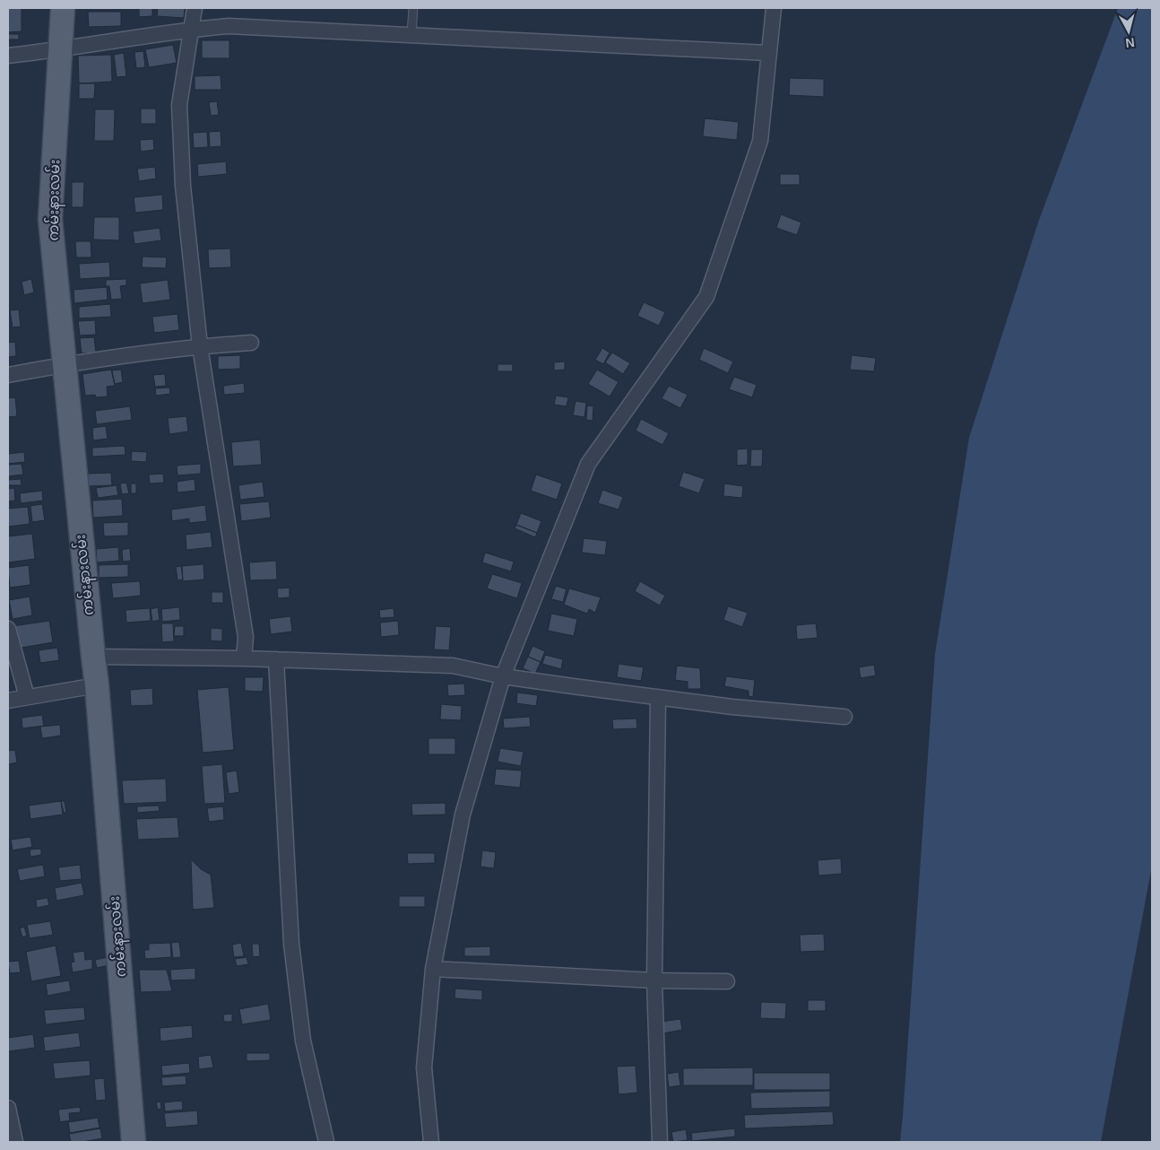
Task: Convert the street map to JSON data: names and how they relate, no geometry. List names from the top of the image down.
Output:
{
  "streets": {
    "main road": ["ကမ်းနားလမ်း"]
  },
  "north": "bottom"
}
